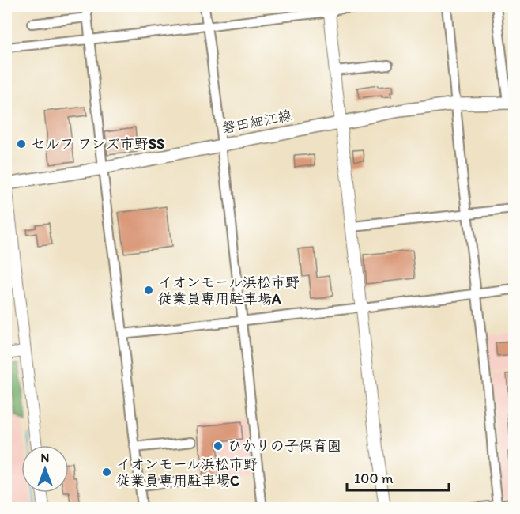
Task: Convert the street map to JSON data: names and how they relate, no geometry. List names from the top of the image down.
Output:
{
  "streets": {
    "main road": ["磐田細江線"]
  },
  "places": [
    "セルフ ワンズ市野SS",
    "イオンモール浜松市野 従業員専用駐車場A",
    "ひかりの子保育園",
    "イオンモール浜松市野 従業員専用駐車場C"
  ],
  "scale_bar": "100 m",
  "north": "top"
}
